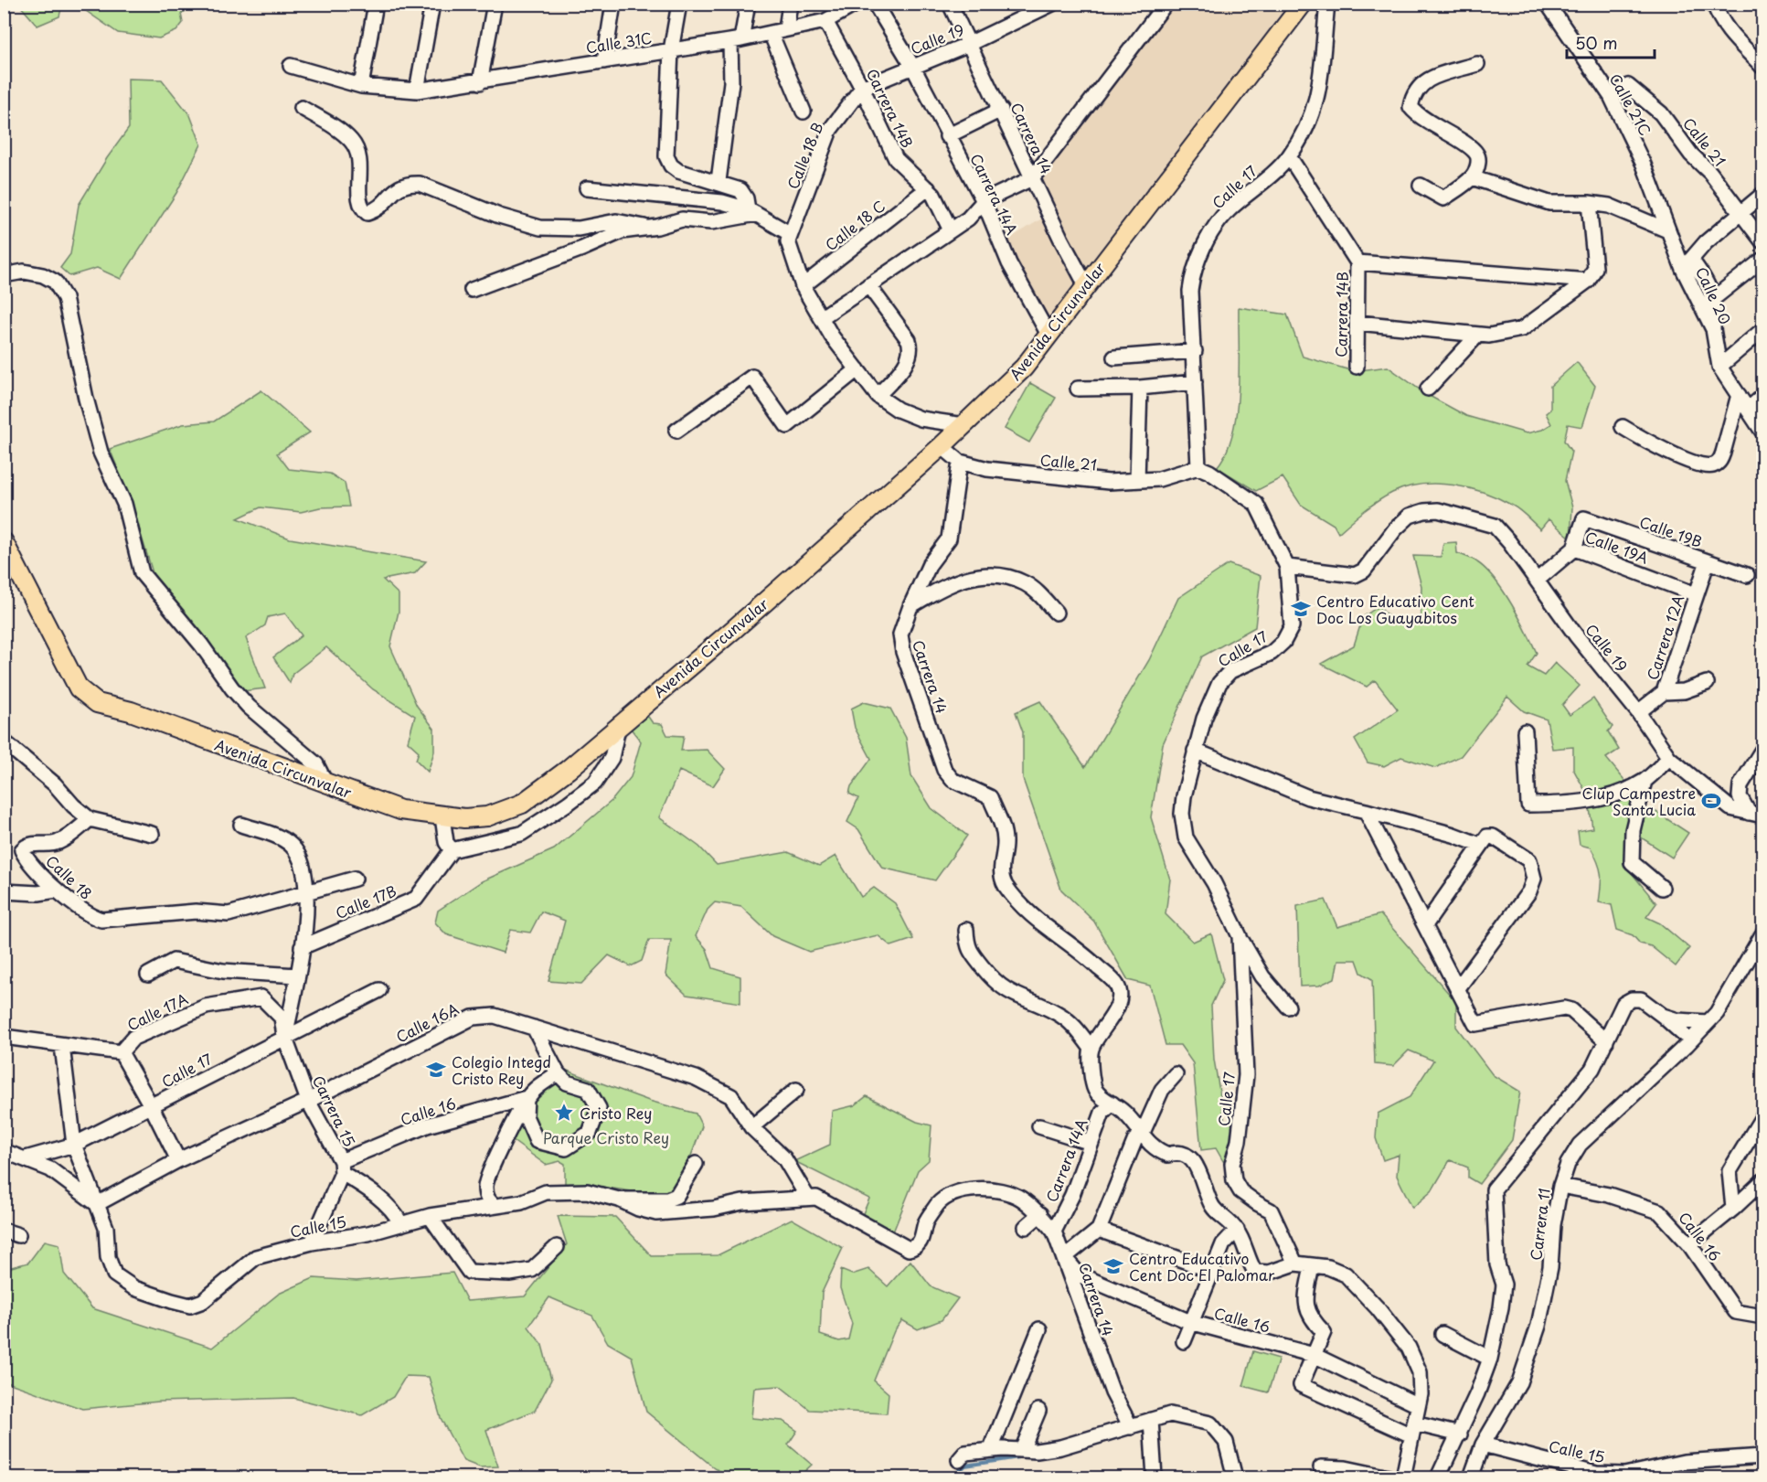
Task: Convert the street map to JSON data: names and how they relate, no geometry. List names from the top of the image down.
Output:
{
  "streets": {
    "main road": ["Avenida Circunvalar"],
    "street": [
      "Calle 19",
      "Calle 31C",
      "Calle 21C",
      "Carrera 14B",
      "Carrera 14",
      "Calle 21",
      "Calle 18 B",
      "Calle 17",
      "Carrera 14A",
      "Calle 18 C",
      "Calle 20",
      "Calle 19B",
      "Calle 19A",
      "Carrera 12A",
      "Calle 18",
      "Calle 17B",
      "Calle 17A",
      "Calle 16A",
      "Carrera 15",
      "Calle 16",
      "Carrera 11",
      "Calle 15"
    ]
  },
  "crossings": [
    ["Calle 19", "Carrera 14B"],
    ["Calle 19", "Carrera 14"],
    ["Calle 19", "Calle 18 B"],
    ["Calle 19", "Calle 17"],
    ["Calle 19", "Carrera 14A"],
    ["Calle 19", "Calle 19A"],
    ["Calle 19", "Carrera 12A"],
    ["Calle 31C", "Carrera 14B"],
    ["Calle 21C", "Calle 21"],
    ["Calle 21C", "Calle 20"],
    ["Carrera 14B", "Calle 18 B"],
    ["Carrera 14B", "Calle 18 C"],
    ["Carrera 14", "Calle 21"],
    ["Carrera 14", "Avenida Circunvalar"],
    ["Carrera 14", "Calle 16"],
    ["Calle 21", "Calle 17"],
    ["Calle 21", "Calle 20"],
    ["Calle 21", "Avenida Circunvalar"],
    ["Calle 17", "Carrera 15"],
    ["Carrera 14A", "Avenida Circunvalar"],
    ["Calle 19B", "Calle 19A"],
    ["Calle 19B", "Carrera 12A"],
    ["Calle 19A", "Carrera 12A"],
    ["Calle 17A", "Carrera 15"],
    ["Calle 16A", "Carrera 15"],
    ["Calle 16A", "Calle 15"],
    ["Carrera 15", "Calle 16"],
    ["Calle 16", "Carrera 11"],
    ["Carrera 11", "Calle 15"]
  ],
  "parks": ["Parque Cristo Rey"],
  "places": {
    "school or university": ["Centro Educativo Cent Doc Los Guayabitos", "Colegio Integd Cristo Rey", "Centro Educativo Cent Doc El Palomar"],
    "sports": ["Clup Campestre Santa Lucia"],
    "place": ["Cristo Rey"]
  },
  "scale_bar": "50 m"
}
